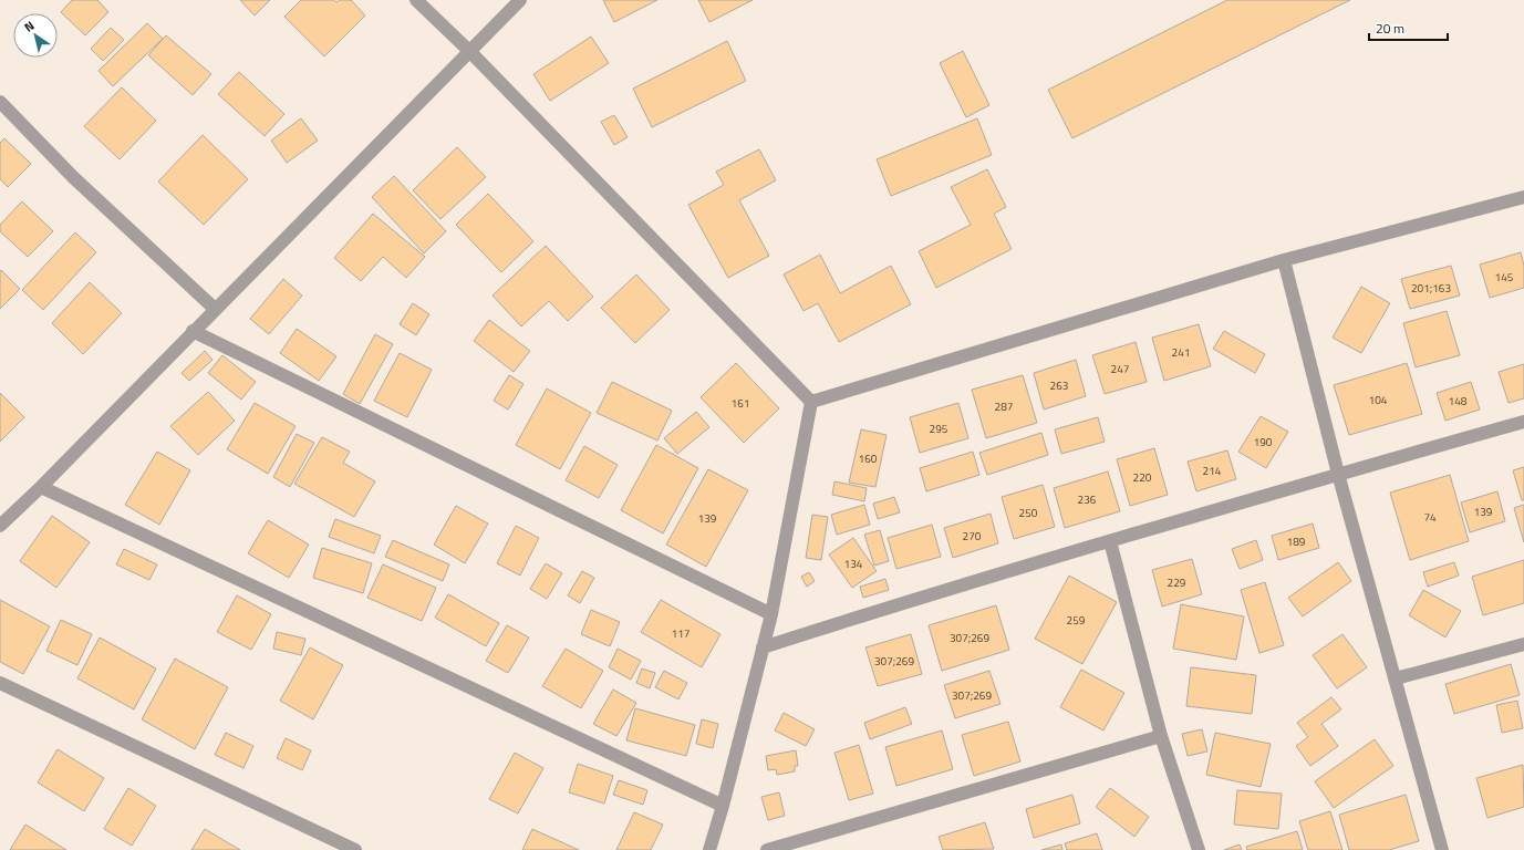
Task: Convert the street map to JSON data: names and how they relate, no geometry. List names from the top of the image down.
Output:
{
  "house_numbers": [
    "145",
    "201;163",
    "241",
    "247",
    "263",
    "104",
    "148",
    "161",
    "287",
    "295",
    "190",
    "160",
    "214",
    "220",
    "236",
    "139",
    "250",
    "74",
    "139",
    "270",
    "189",
    "134",
    "229",
    "259",
    "117",
    "307;269",
    "307;269",
    "307;269"
  ],
  "scale_bar": "20 m",
  "north": "top left"
}
